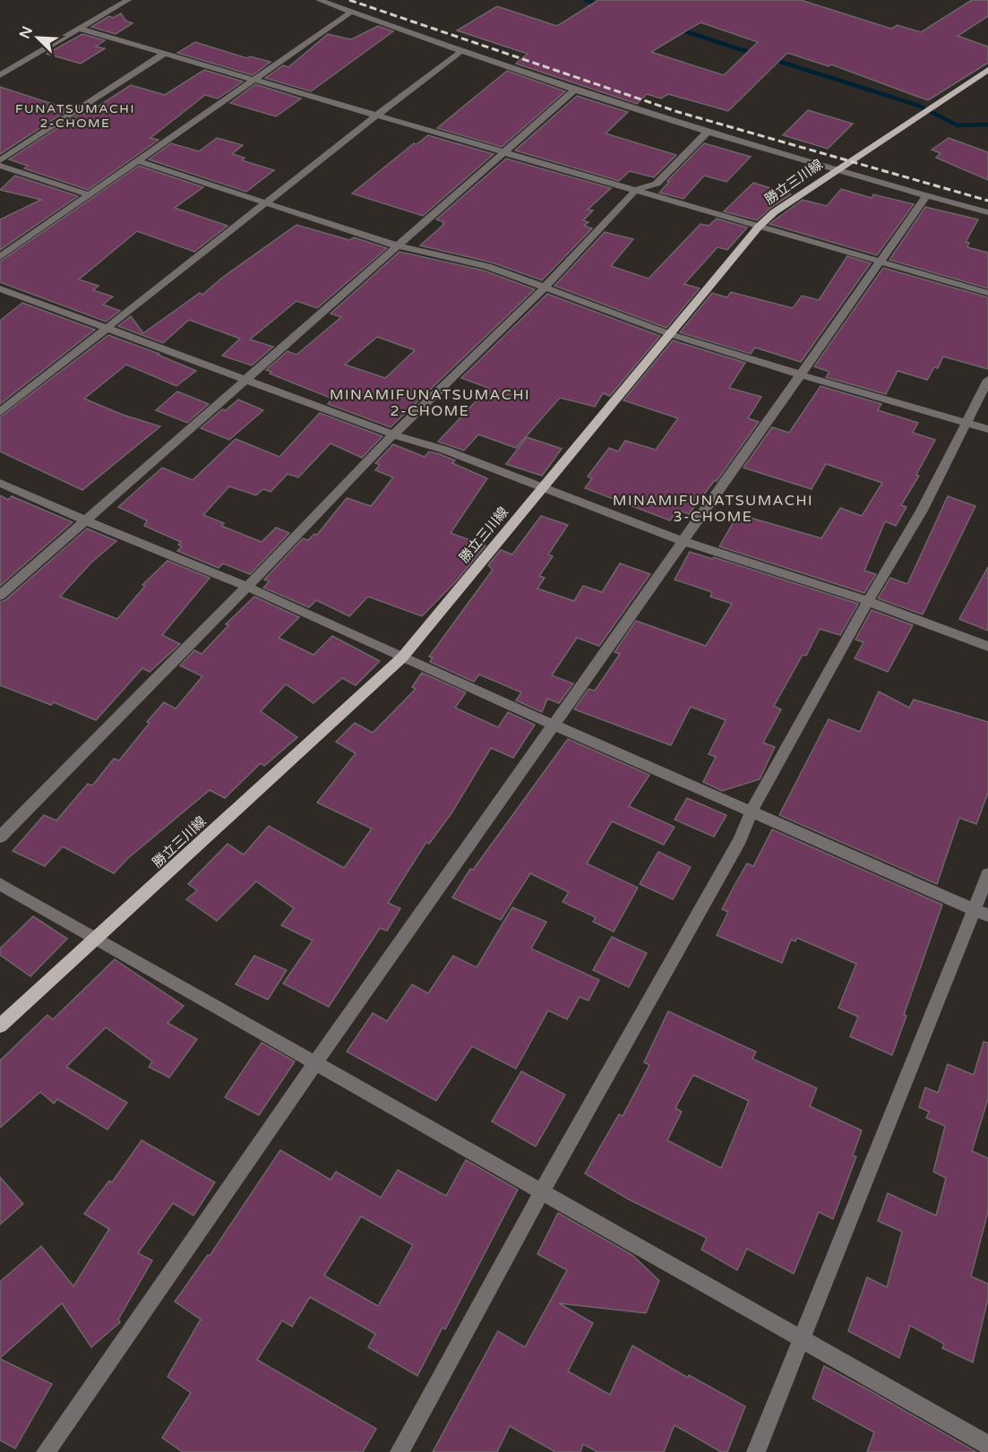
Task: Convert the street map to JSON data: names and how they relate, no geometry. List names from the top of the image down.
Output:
{
  "streets": {
    "main road": ["勝立三川線"]
  },
  "districts": ["FUNATSUMACHI 2-CHOME", "MINAMIFUNATSUMACHI 2-CHOME", "MINAMIFUNATSUMACHI 3-CHOME"],
  "north": "top left"
}
